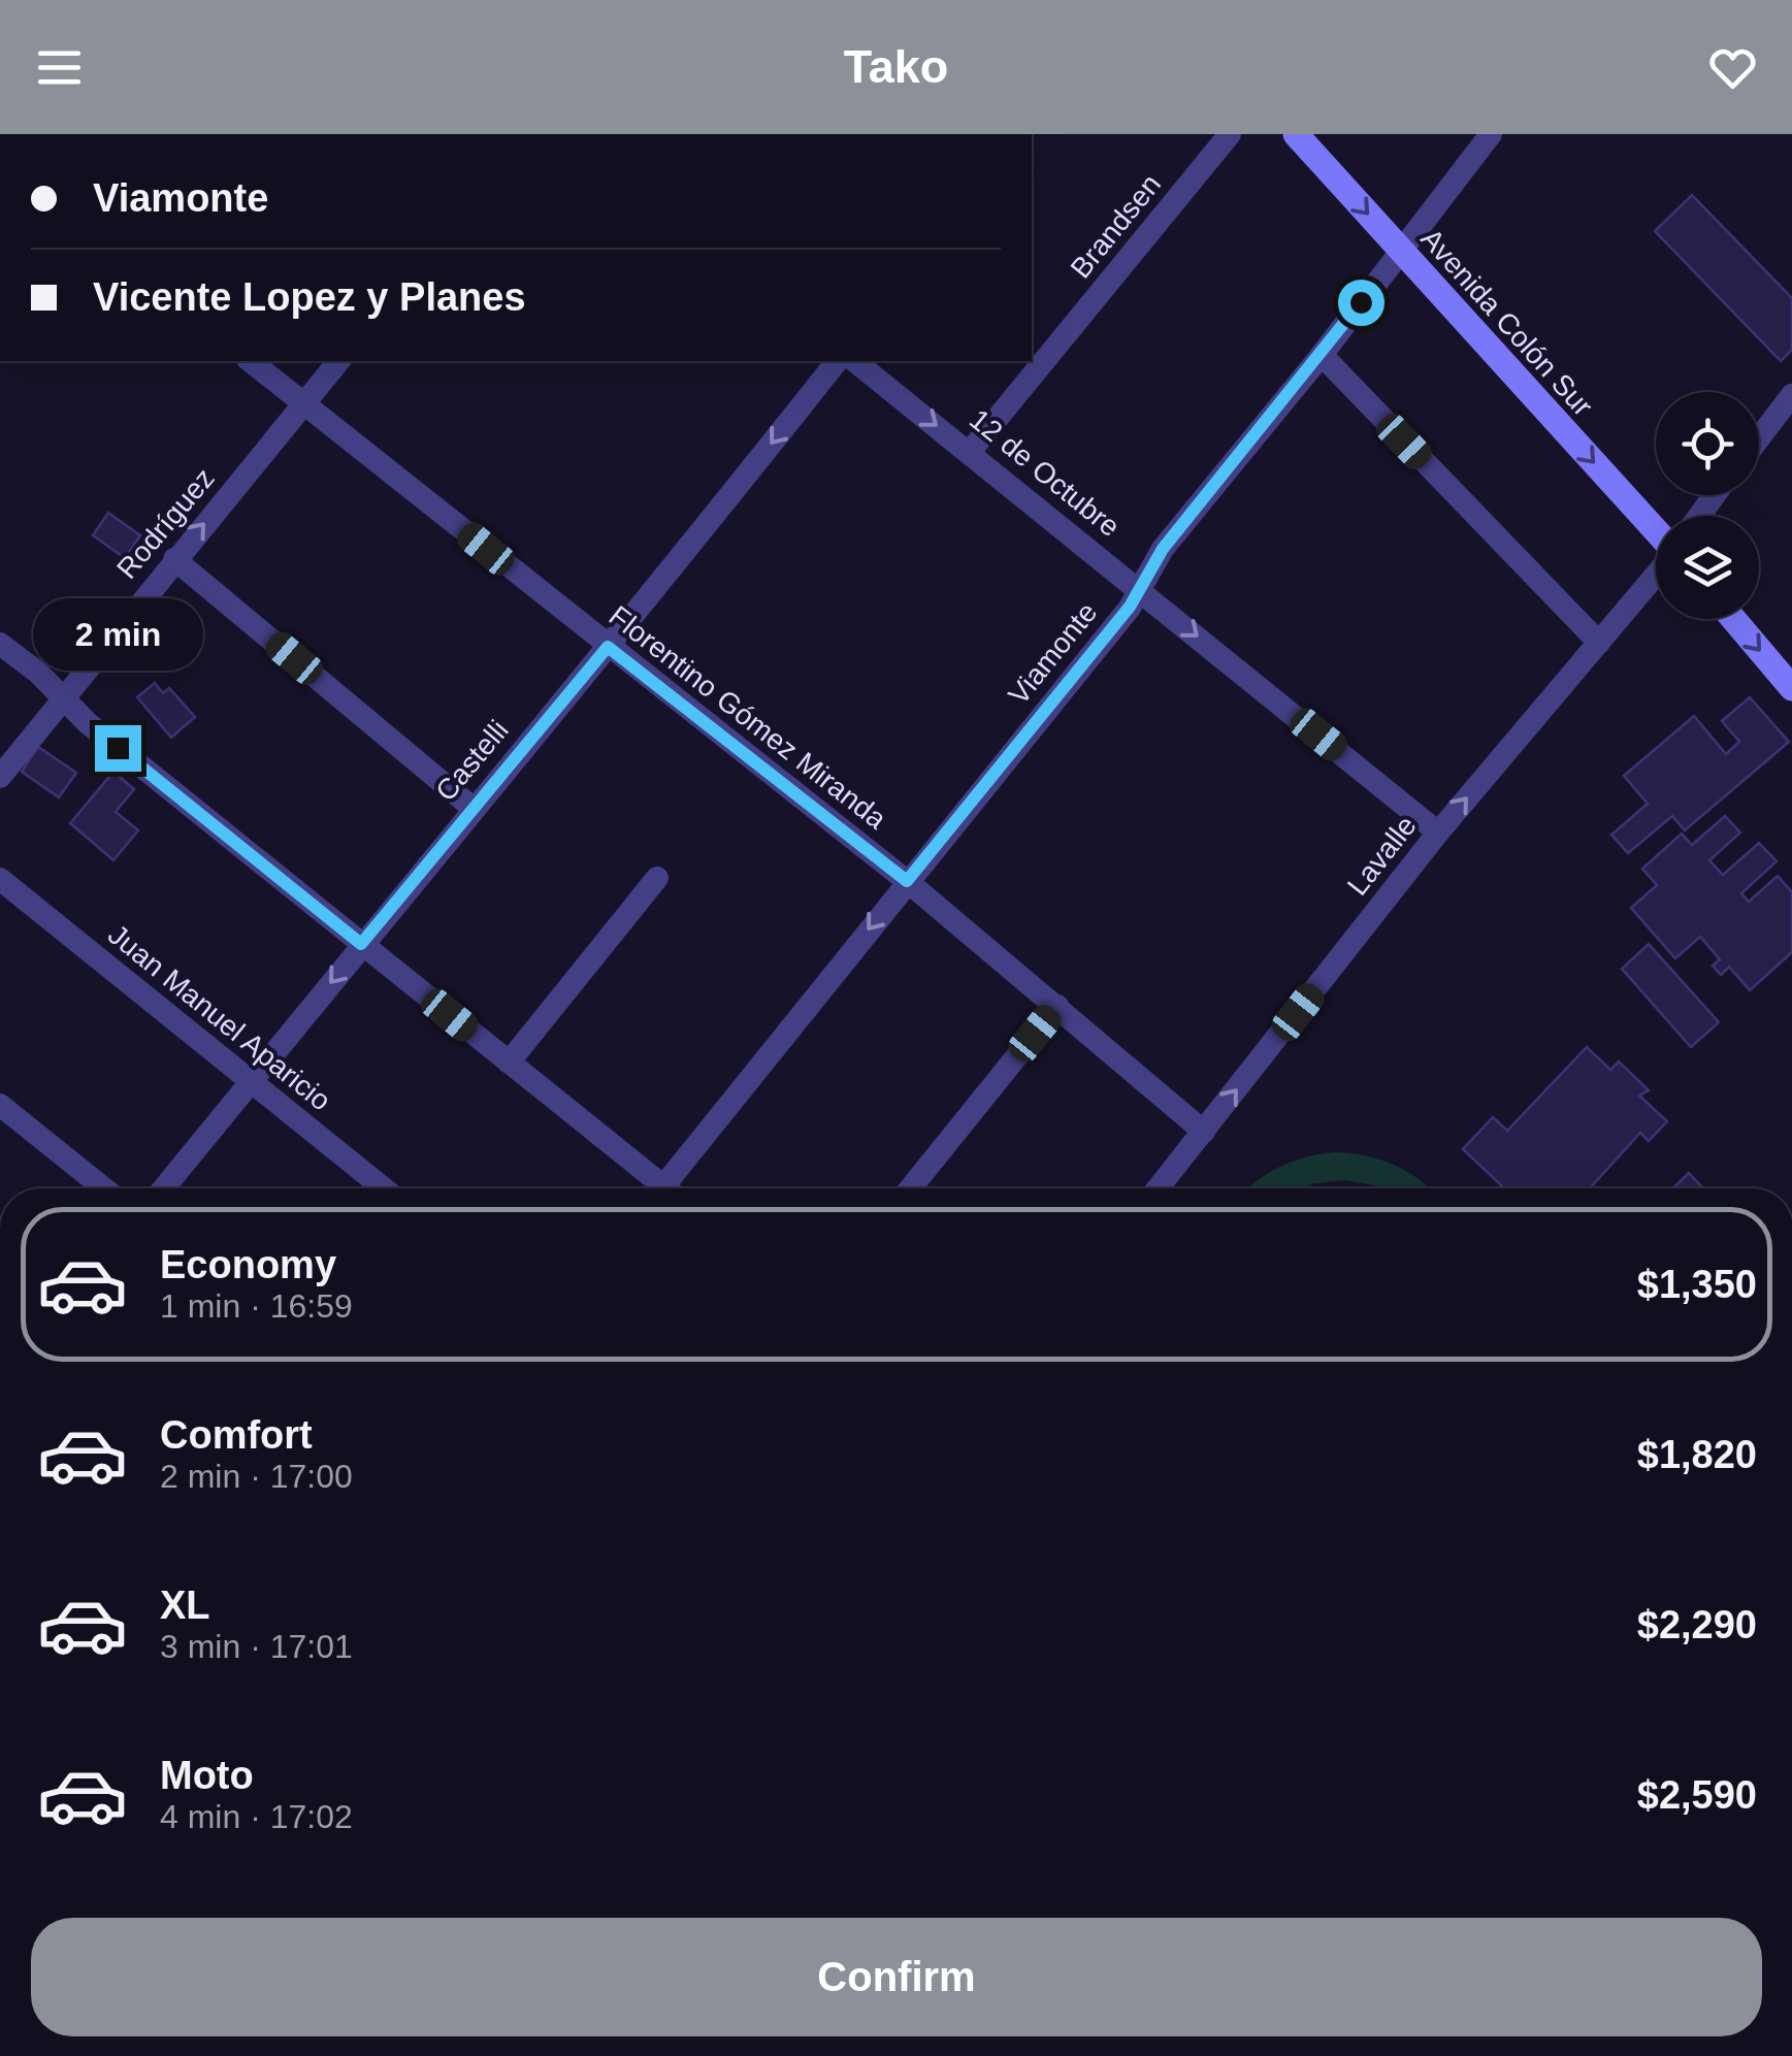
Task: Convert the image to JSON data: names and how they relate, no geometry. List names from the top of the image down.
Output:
{
  "streets": {
    "main road": ["Avenida Colón Sur"],
    "street": [
      "Brandsen",
      "12 de Octubre",
      "Rodríguez",
      "Viamonte",
      "Florentino Gómez Miranda",
      "Castelli",
      "Lavalle",
      "Juan Manuel Aparicio"
    ]
  },
  "crossings": [
    ["Brandsen", "12 de Octubre"],
    ["Avenida Colón Sur", "Viamonte"],
    ["12 de Octubre", "Viamonte"],
    ["12 de Octubre", "Lavalle"],
    ["Rodríguez", "Florentino Gómez Miranda"],
    ["Viamonte", "Florentino Gómez Miranda"],
    ["Florentino Gómez Miranda", "Castelli"],
    ["Florentino Gómez Miranda", "Lavalle"],
    ["Castelli", "Juan Manuel Aparicio"]
  ],
  "one_way": [
    "Avenida Colón Sur",
    "12 de Octubre",
    "Rodríguez",
    "Castelli",
    "Lavalle"
  ],
  "page": {
    "header": "Tako",
    "banner": ["Viamonte", "Vicente Lopez y Planes"],
    "bubble": "2 min",
    "list": [
      {
        "name": "Economy",
        "note": "1 min · 16:59",
        "value": "$1,350"
      },
      {
        "name": "Comfort",
        "note": "2 min · 17:00",
        "value": "$1,820"
      },
      {
        "name": "XL",
        "note": "3 min · 17:01",
        "value": "$2,290"
      },
      {
        "name": "Moto",
        "note": "4 min · 17:02",
        "value": "$2,590"
      }
    ],
    "buttons": "Confirm"
  }
}
